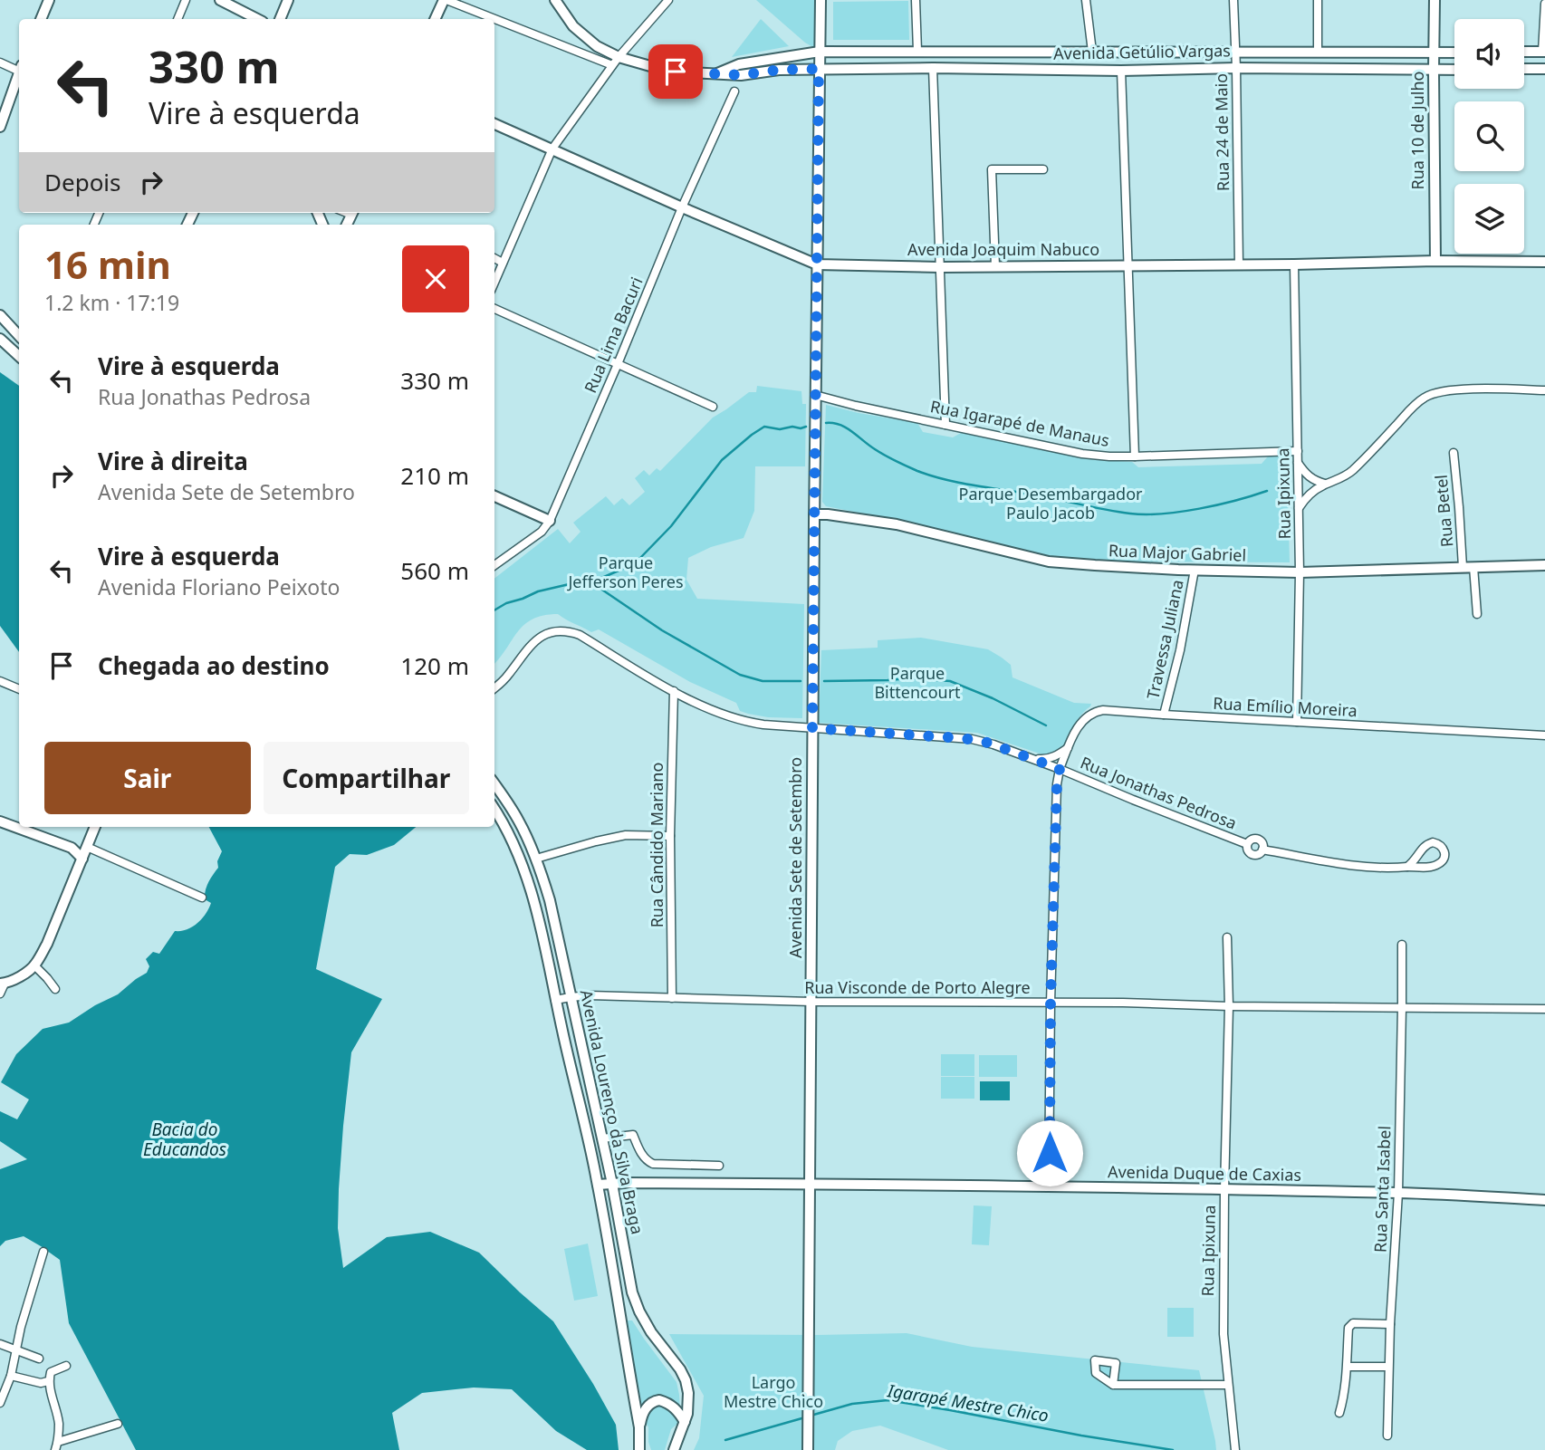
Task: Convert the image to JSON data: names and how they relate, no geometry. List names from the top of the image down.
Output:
{
  "streets": {
    "street": [
      "Avenida Getúlio Vargas",
      "Rua 10 de Julho",
      "Rua 24 de Maio",
      "Avenida Joaquim Nabuco",
      "Rua Lima Bacuri",
      "Rua Igarapé de Manaus",
      "Rua Ipixuna",
      "Rua Betel",
      "Rua Major Gabriel",
      "Travessa Juliana",
      "Rua Emílio Moreira",
      "Rua Jonathas Pedrosa",
      "Rua Cândido Mariano",
      "Avenida Sete de Setembro",
      "Rua Visconde de Porto Alegre",
      "Avenida Lourenço da Silva Braga",
      "Avenida Duque de Caxias",
      "Rua Santa Isabel"
    ]
  },
  "crossings": [
    ["Avenida Getúlio Vargas", "Rua 10 de Julho"],
    ["Avenida Getúlio Vargas", "Rua 24 de Maio"],
    ["Avenida Getúlio Vargas", "Avenida Sete de Setembro"],
    ["Rua 10 de Julho", "Avenida Joaquim Nabuco"],
    ["Rua 24 de Maio", "Avenida Joaquim Nabuco"],
    ["Avenida Joaquim Nabuco", "Rua Lima Bacuri"],
    ["Avenida Joaquim Nabuco", "Rua Ipixuna"],
    ["Avenida Joaquim Nabuco", "Avenida Sete de Setembro"],
    ["Rua Igarapé de Manaus", "Rua Ipixuna"],
    ["Rua Igarapé de Manaus", "Avenida Sete de Setembro"],
    ["Rua Ipixuna", "Rua Major Gabriel"],
    ["Rua Ipixuna", "Rua Emílio Moreira"],
    ["Rua Ipixuna", "Rua Visconde de Porto Alegre"],
    ["Rua Ipixuna", "Avenida Duque de Caxias"],
    ["Rua Betel", "Rua Major Gabriel"],
    ["Rua Major Gabriel", "Travessa Juliana"],
    ["Rua Major Gabriel", "Avenida Sete de Setembro"],
    ["Travessa Juliana", "Rua Emílio Moreira"],
    ["Rua Emílio Moreira", "Rua Jonathas Pedrosa"],
    ["Rua Emílio Moreira", "Rua Visconde de Porto Alegre"],
    ["Rua Emílio Moreira", "Avenida Duque de Caxias"],
    ["Rua Jonathas Pedrosa", "Rua Cândido Mariano"],
    ["Rua Jonathas Pedrosa", "Avenida Sete de Setembro"],
    ["Rua Cândido Mariano", "Rua Visconde de Porto Alegre"],
    ["Avenida Sete de Setembro", "Rua Visconde de Porto Alegre"],
    ["Avenida Sete de Setembro", "Avenida Duque de Caxias"],
    ["Rua Visconde de Porto Alegre", "Avenida Lourenço da Silva Braga"],
    ["Rua Visconde de Porto Alegre", "Rua Santa Isabel"],
    ["Avenida Lourenço da Silva Braga", "Avenida Duque de Caxias"],
    ["Avenida Duque de Caxias", "Rua Santa Isabel"]
  ],
  "water": ["Bacia do Educandos", "Igarapé Mestre Chico"],
  "parks": [
    "Parque Desembargador Paulo Jacob",
    "Parque Jefferson Peres",
    "Parque Bittencourt",
    "Largo Mestre Chico"
  ],
  "page": {
    "turn": ["330 m", "Vire à esquerda"],
    "then": "Depois",
    "heading": ["16 min", "1.2 km · 17:19"],
    "list": [
      {
        "name": "Vire à esquerda",
        "note": "Rua Jonathas Pedrosa",
        "value": "330 m"
      },
      {
        "name": "Vire à direita",
        "note": "Avenida Sete de Setembro",
        "value": "210 m"
      },
      {
        "name": "Vire à esquerda",
        "note": "Avenida Floriano Peixoto",
        "value": "560 m"
      },
      {
        "name": "Chegada ao destino",
        "value": "120 m"
      }
    ],
    "buttons": ["Sair", "Compartilhar"]
  }
}
